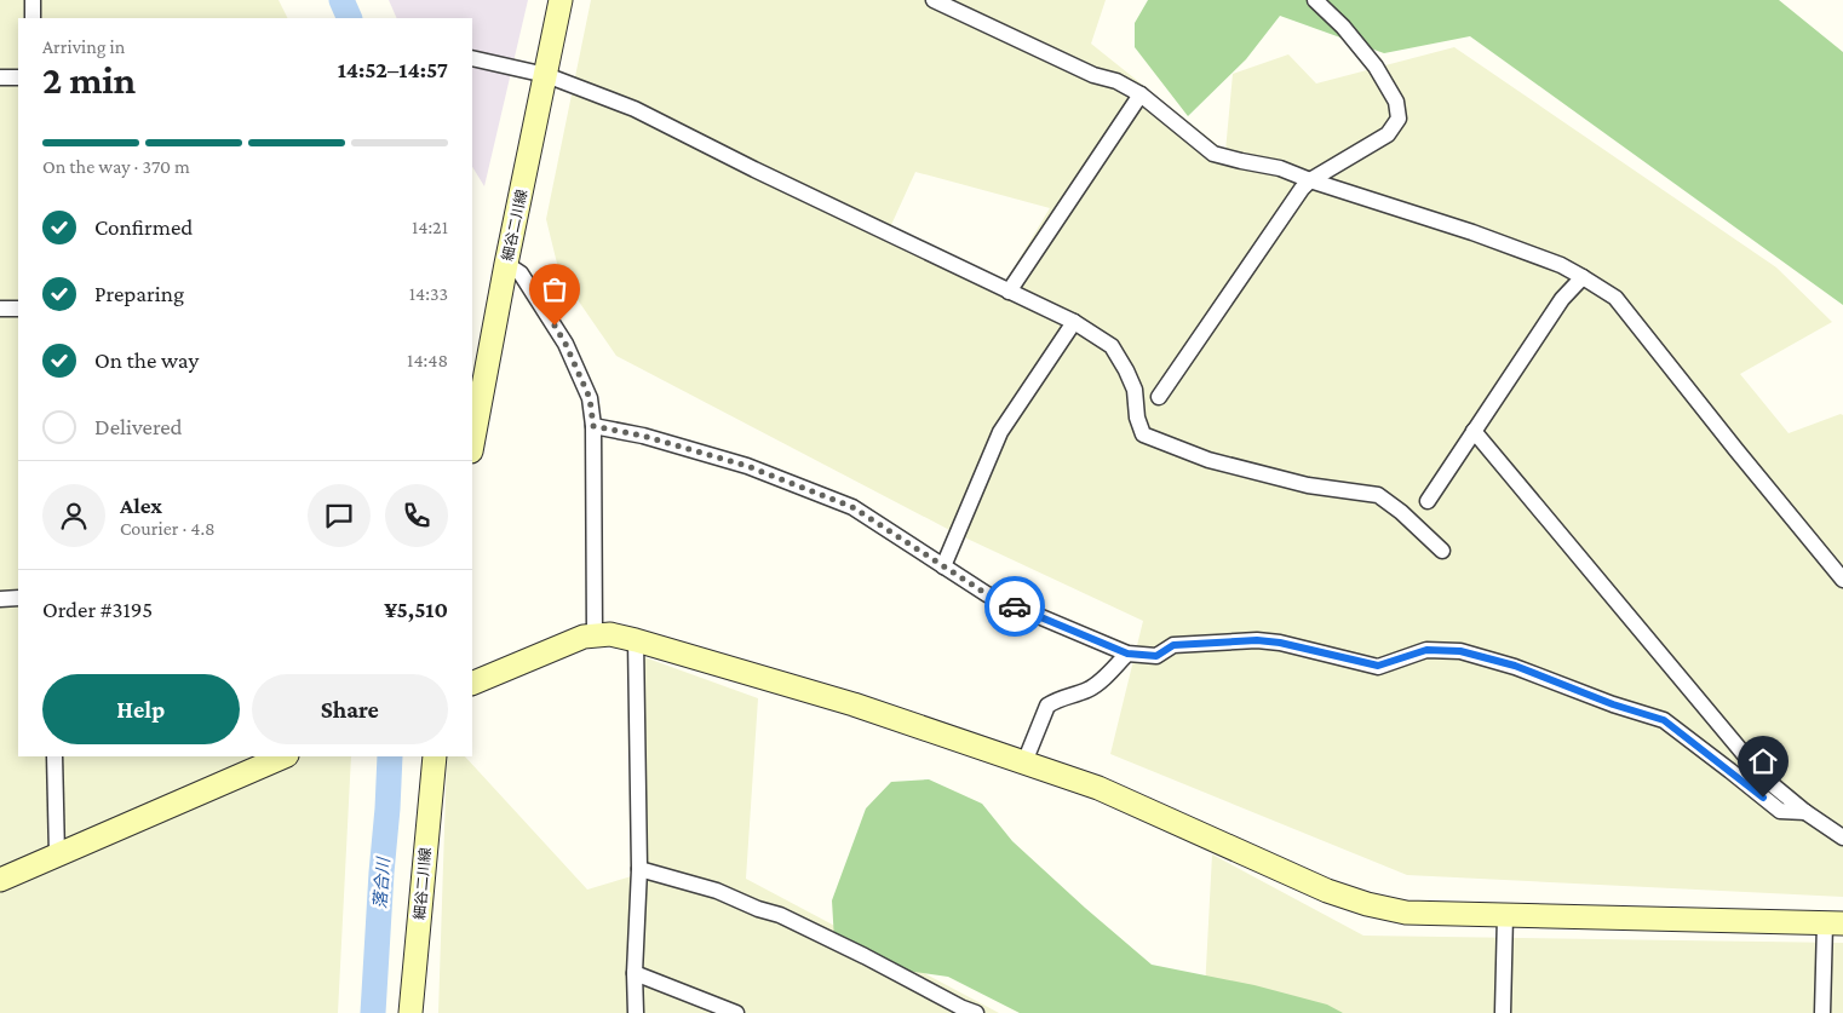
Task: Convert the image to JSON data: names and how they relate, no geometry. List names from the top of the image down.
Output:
{
  "streets": {
    "street": ["細谷二川線"]
  },
  "water": ["落合川"],
  "page": {
    "heading": ["2 min", "Arriving in", "14:52–14:57"],
    "panel": [
      "Alex",
      "Courier · 4.8",
      "Order #3195",
      "¥5,510"
    ],
    "bar": "On the way · 370 m",
    "list": [
      ["Confirmed", "14:21"],
      ["Preparing", "14:33"],
      ["On the way", "14:48"],
      "Delivered"
    ],
    "buttons": ["Help", "Share"]
  }
}
